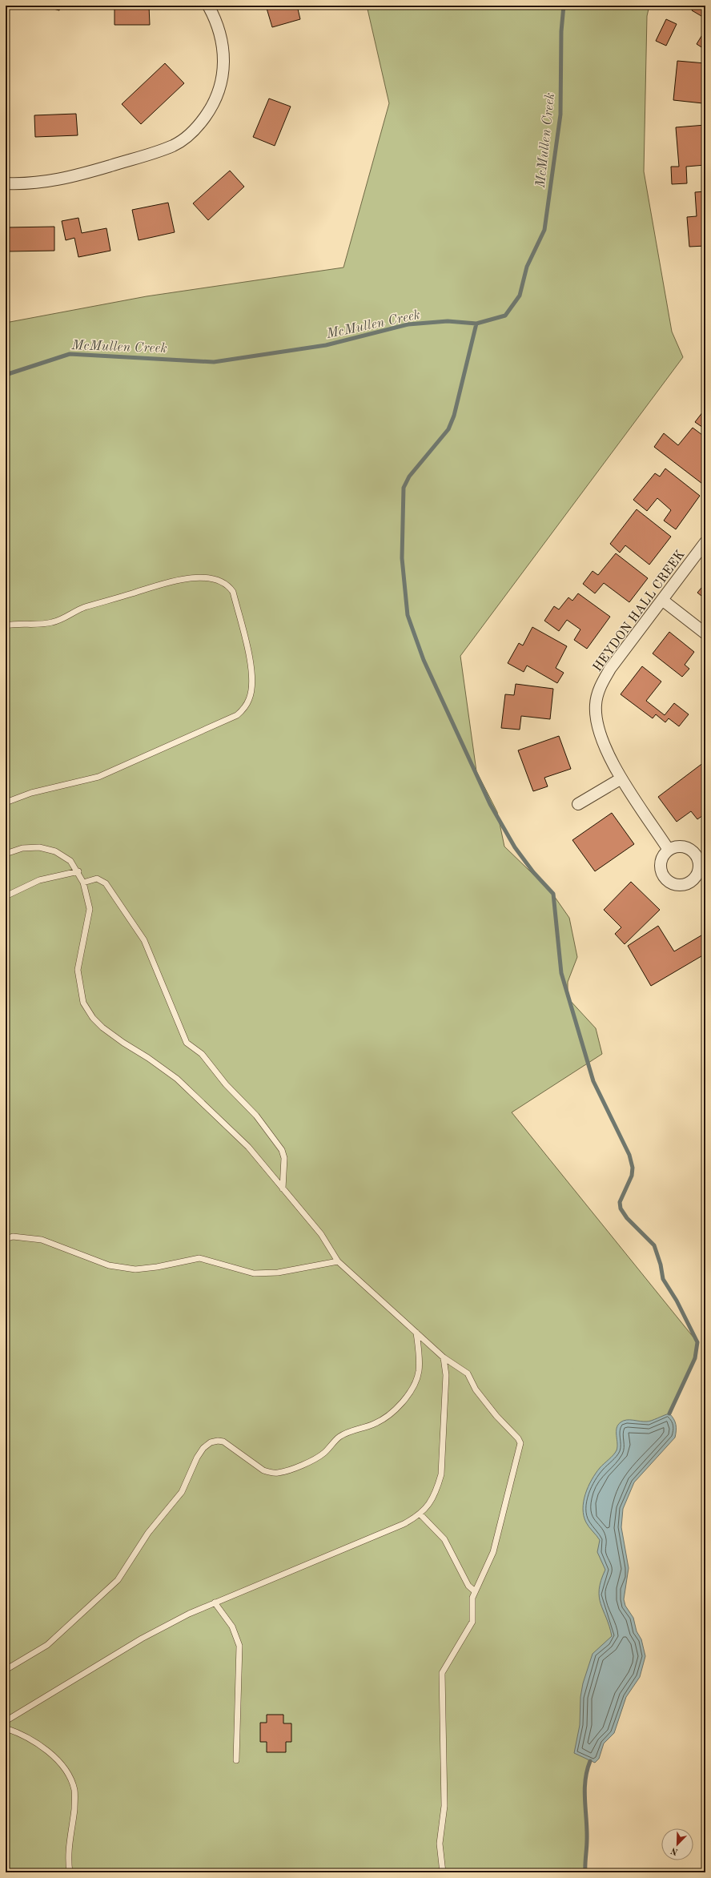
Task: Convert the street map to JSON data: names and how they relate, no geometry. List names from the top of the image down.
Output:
{
  "streets": {
    "street": ["HEYDON HALL CREEK"]
  },
  "water": ["McMullen Creek"],
  "north": "bottom left"
}
